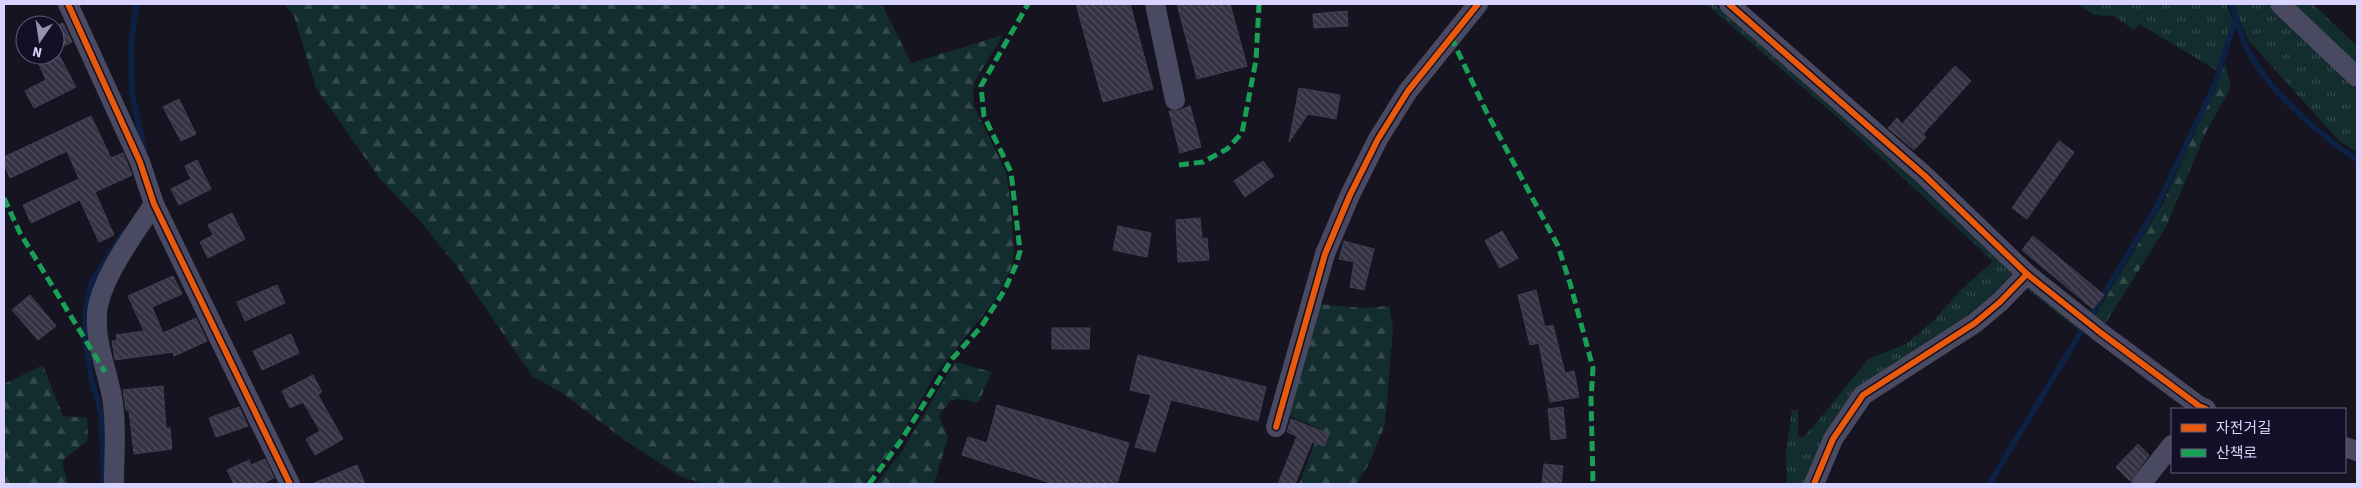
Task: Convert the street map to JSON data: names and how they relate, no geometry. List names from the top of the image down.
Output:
{
  "legend": ["자전거길", "산책로"],
  "north": "bottom"
}
